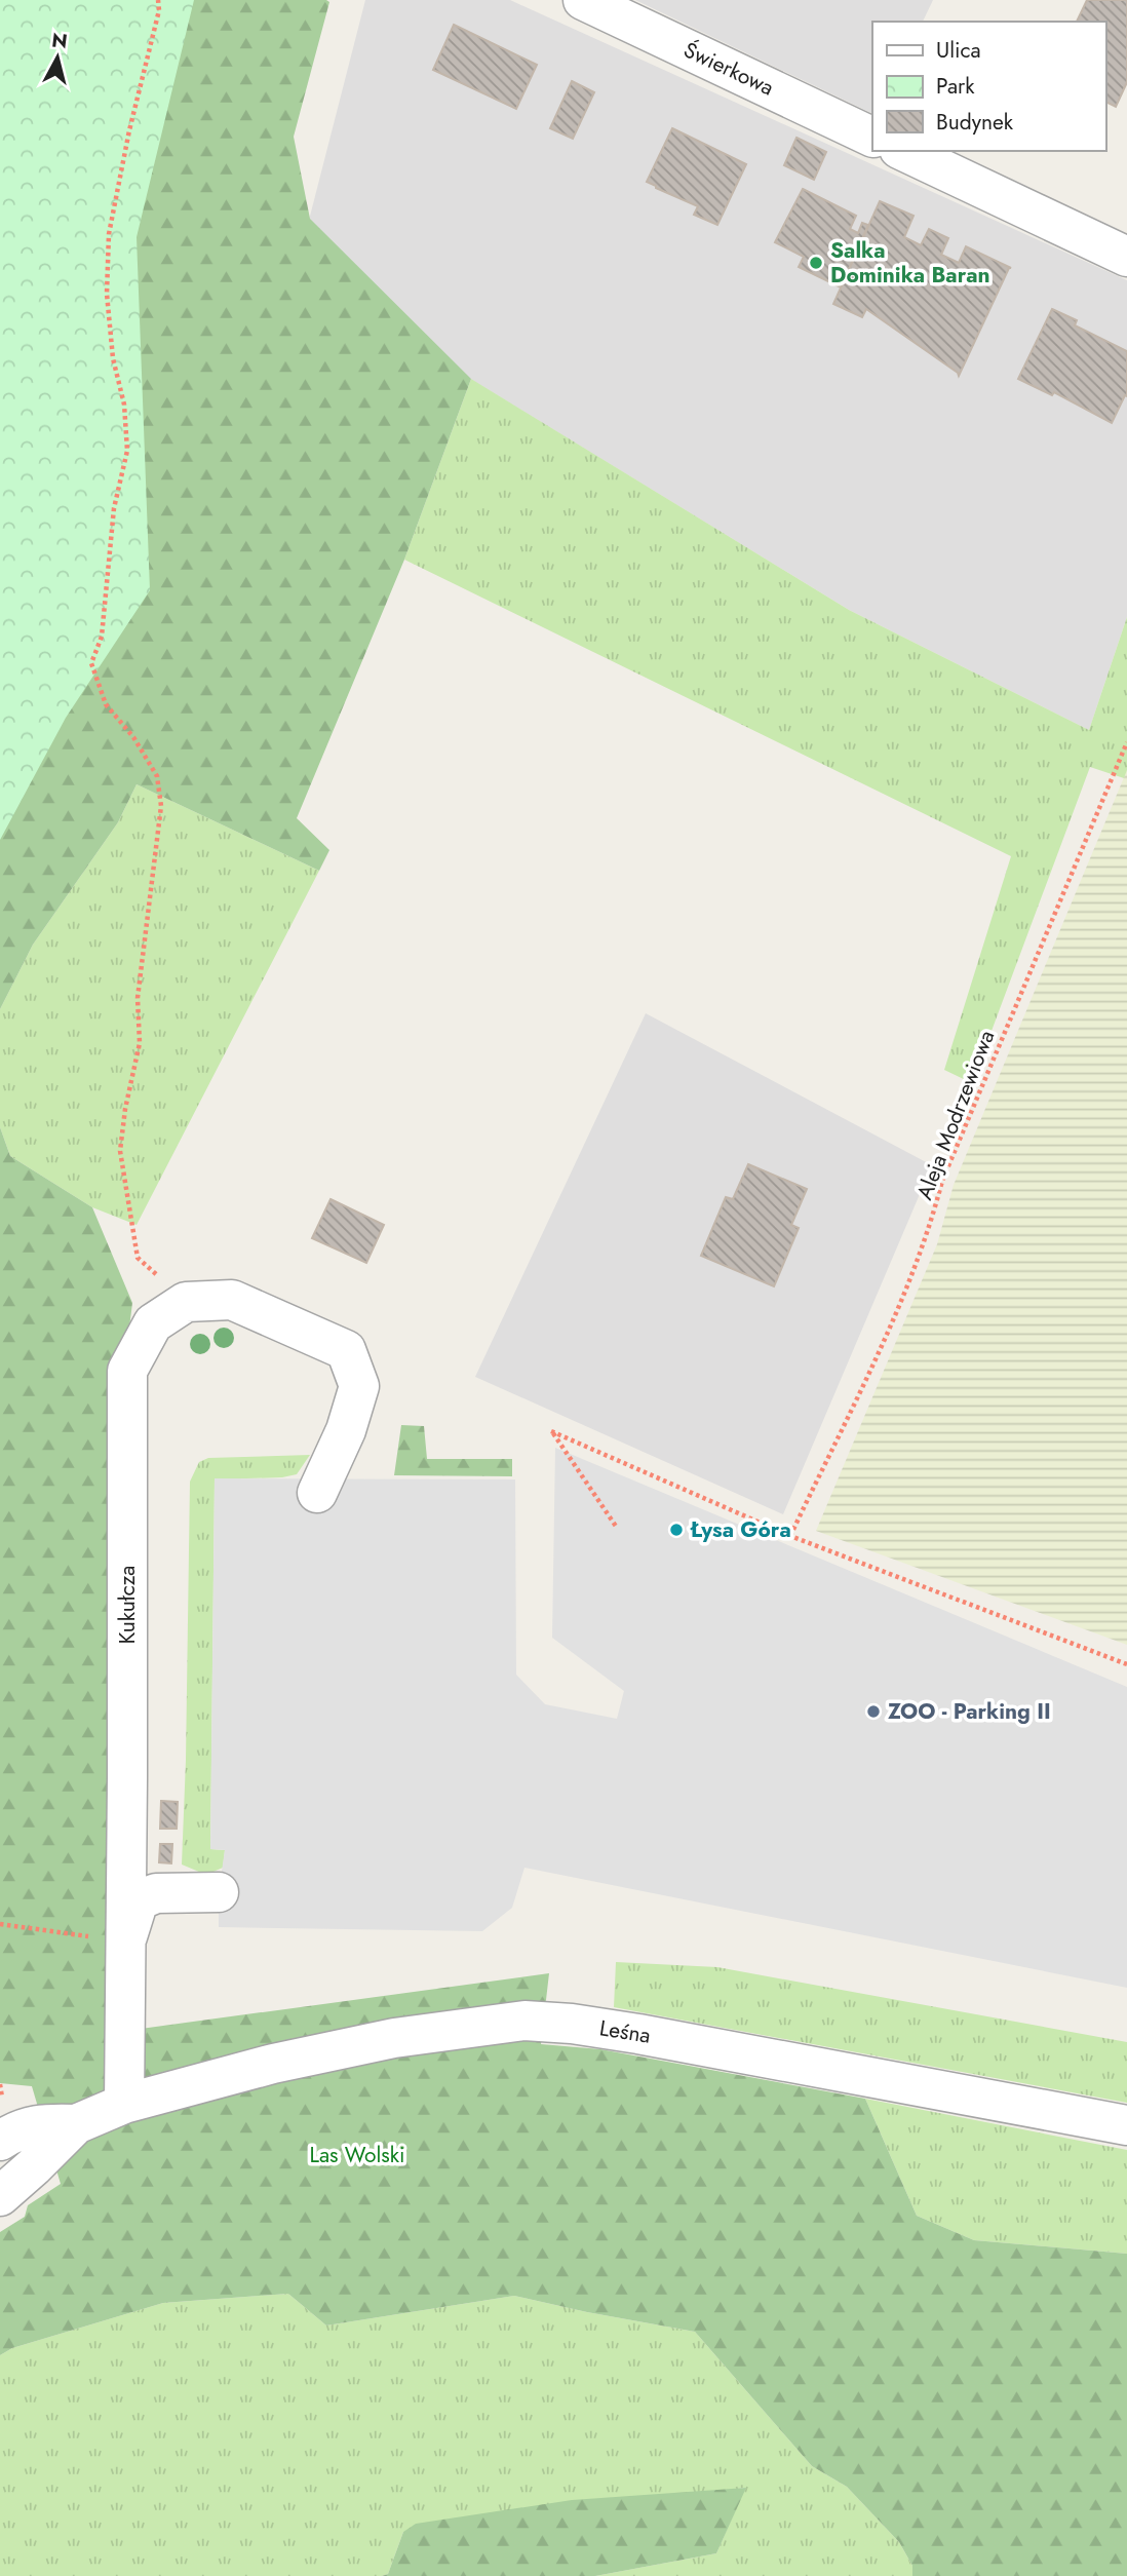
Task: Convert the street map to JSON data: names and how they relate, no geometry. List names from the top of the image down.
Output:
{
  "streets": {
    "street": ["Świerkowa", "Kukułcza", "Leśna"],
    "path": ["Aleja Modrzewiowa"]
  },
  "crossings": [
    ["Kukułcza", "Leśna"]
  ],
  "parks": ["Las Wolski"],
  "places": ["Salka Dominika Baran", "Łysa Góra", "ZOO - Parking II"],
  "legend": ["Ulica", "Park", "Budynek"],
  "north": "top"
}
